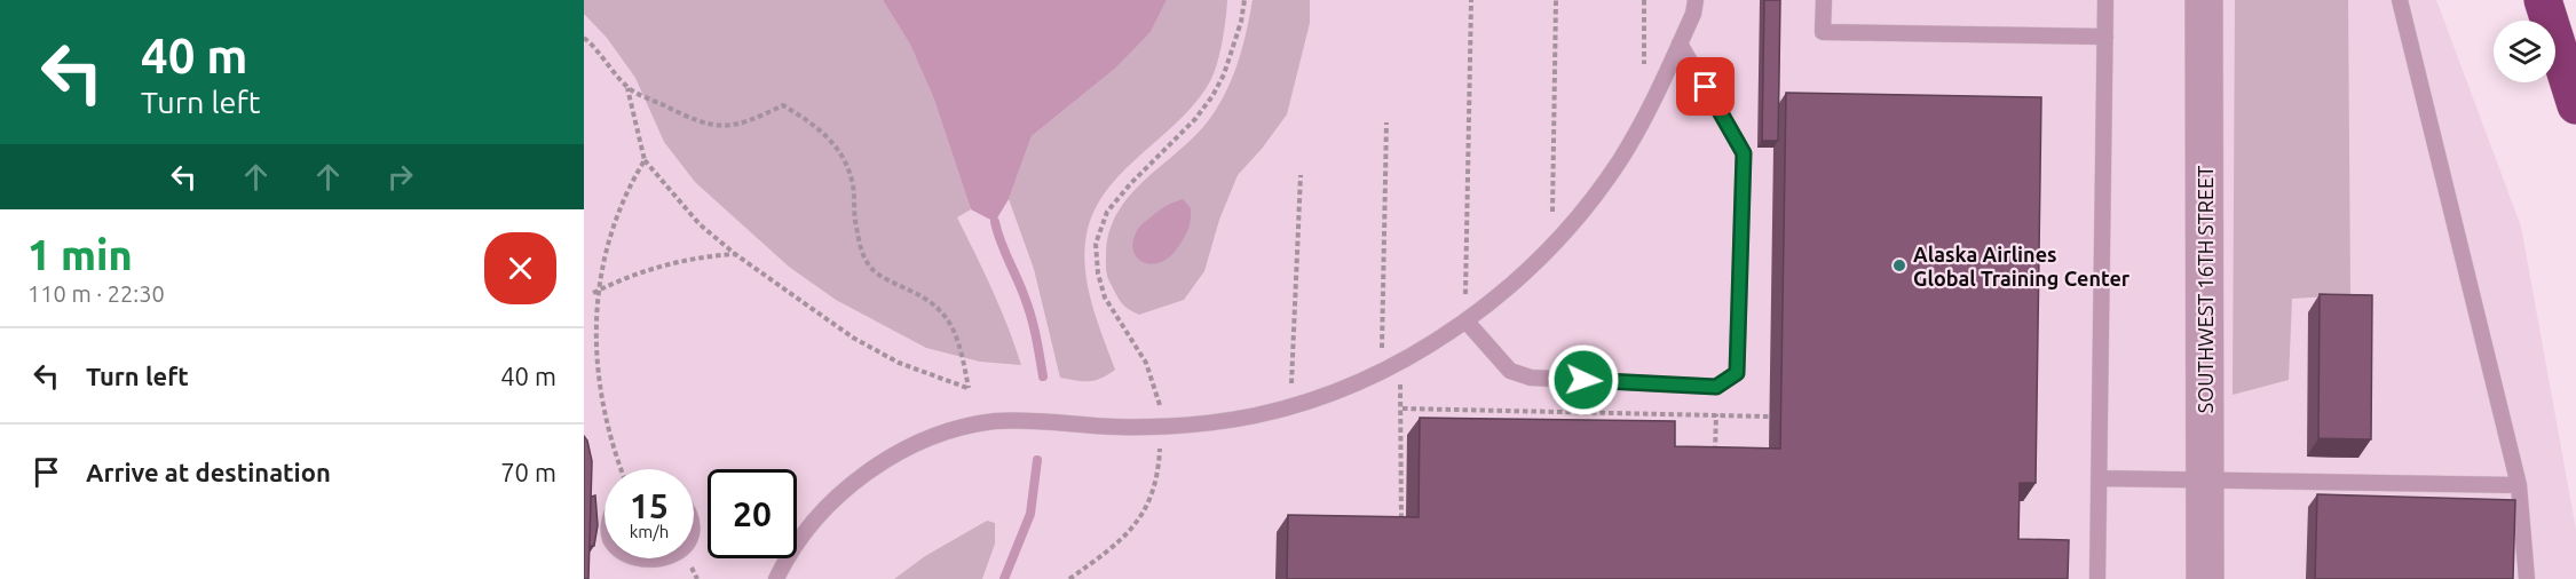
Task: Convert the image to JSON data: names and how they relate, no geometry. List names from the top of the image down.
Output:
{
  "streets": {
    "street": ["SOUTHWEST 16TH STREET"]
  },
  "places": ["Alaska Airlines Global Training Center"],
  "page": {
    "turn": ["40 m", "Turn left"],
    "heading": ["1 min", "110 m · 22:30"],
    "list": [
      {
        "name": "Turn left",
        "value": "40 m"
      },
      {
        "name": "Arrive at destination",
        "value": "70 m"
      }
    ],
    "speed": "15 km/h",
    "limit": "20"
  }
}
